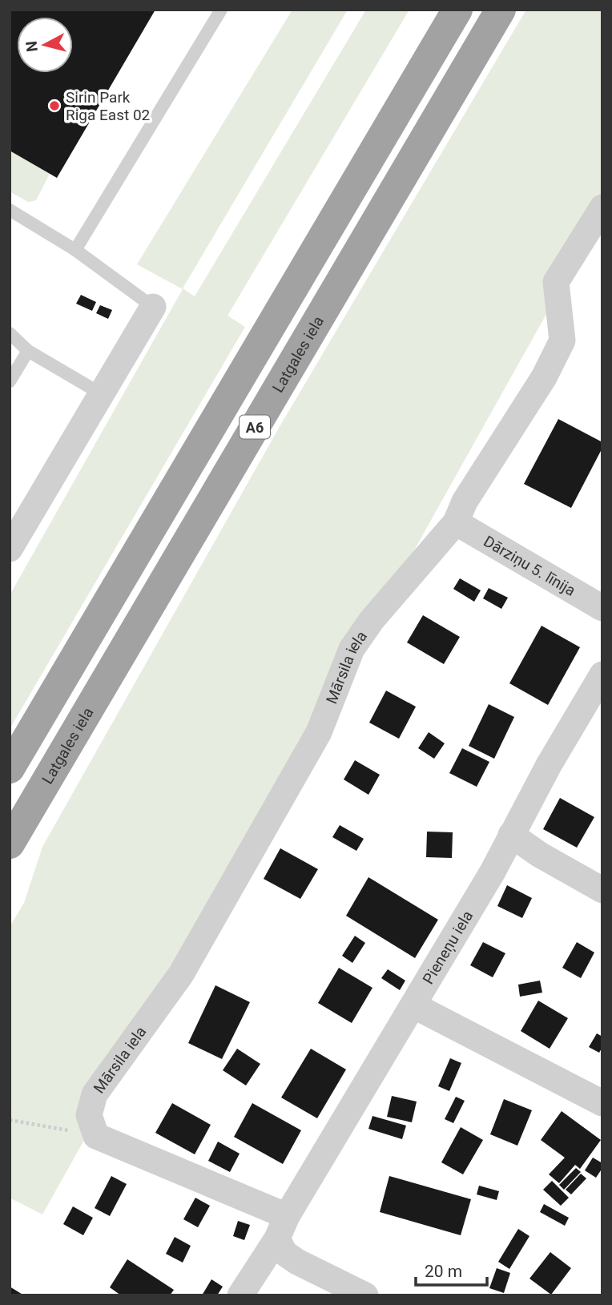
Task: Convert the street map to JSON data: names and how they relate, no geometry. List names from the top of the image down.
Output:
{
  "streets": {
    "highway": ["Latgales iela", "A6"],
    "street": ["Dārziņu 5. līnija", "Mārsila iela", "Pieneņu iela"]
  },
  "crossings": [
    ["Dārziņu 5. līnija", "Mārsila iela"]
  ],
  "places": ["Sirin Park Riga East 02"],
  "scale_bar": "20 m",
  "north": "left"
}
